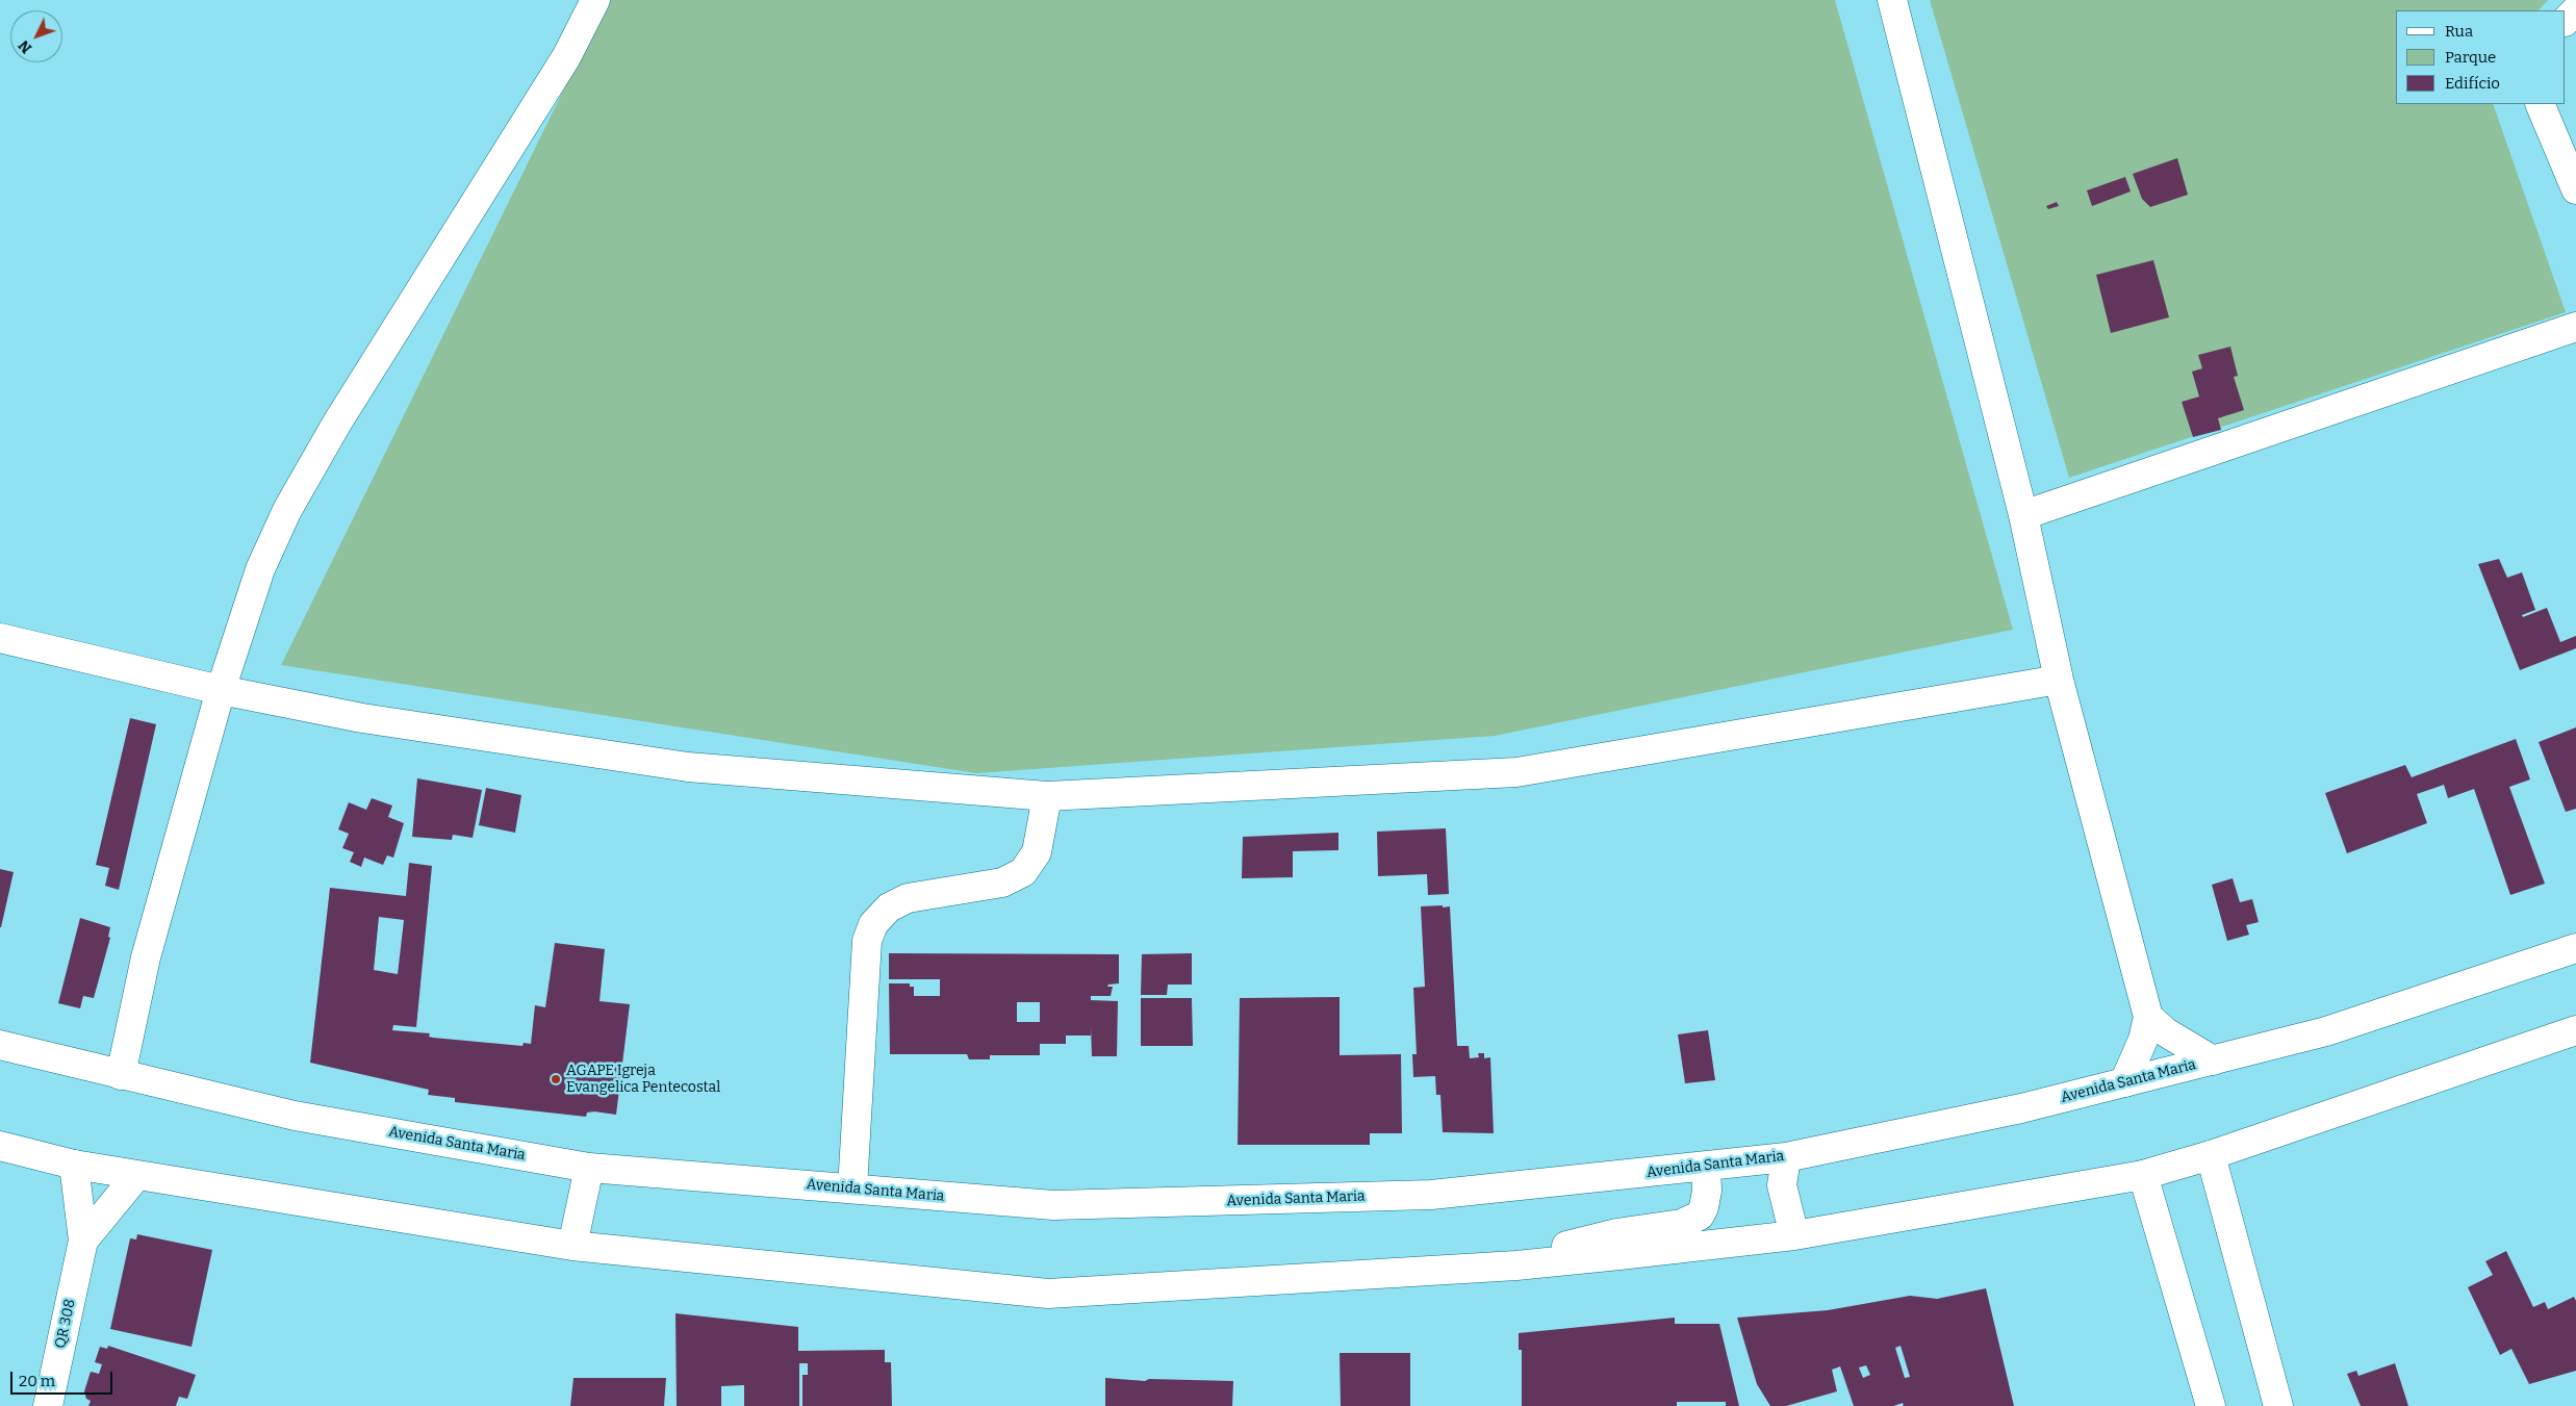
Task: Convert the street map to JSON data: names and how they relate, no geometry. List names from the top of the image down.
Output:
{
  "streets": {
    "street": ["Avenida Santa Maria", "QR 308"]
  },
  "places": ["AGAPE Igreja Evangelica Pentecostal"],
  "legend": ["Rua", "Parque", "Edifício"],
  "scale_bar": "20 m",
  "north": "bottom left"
}
